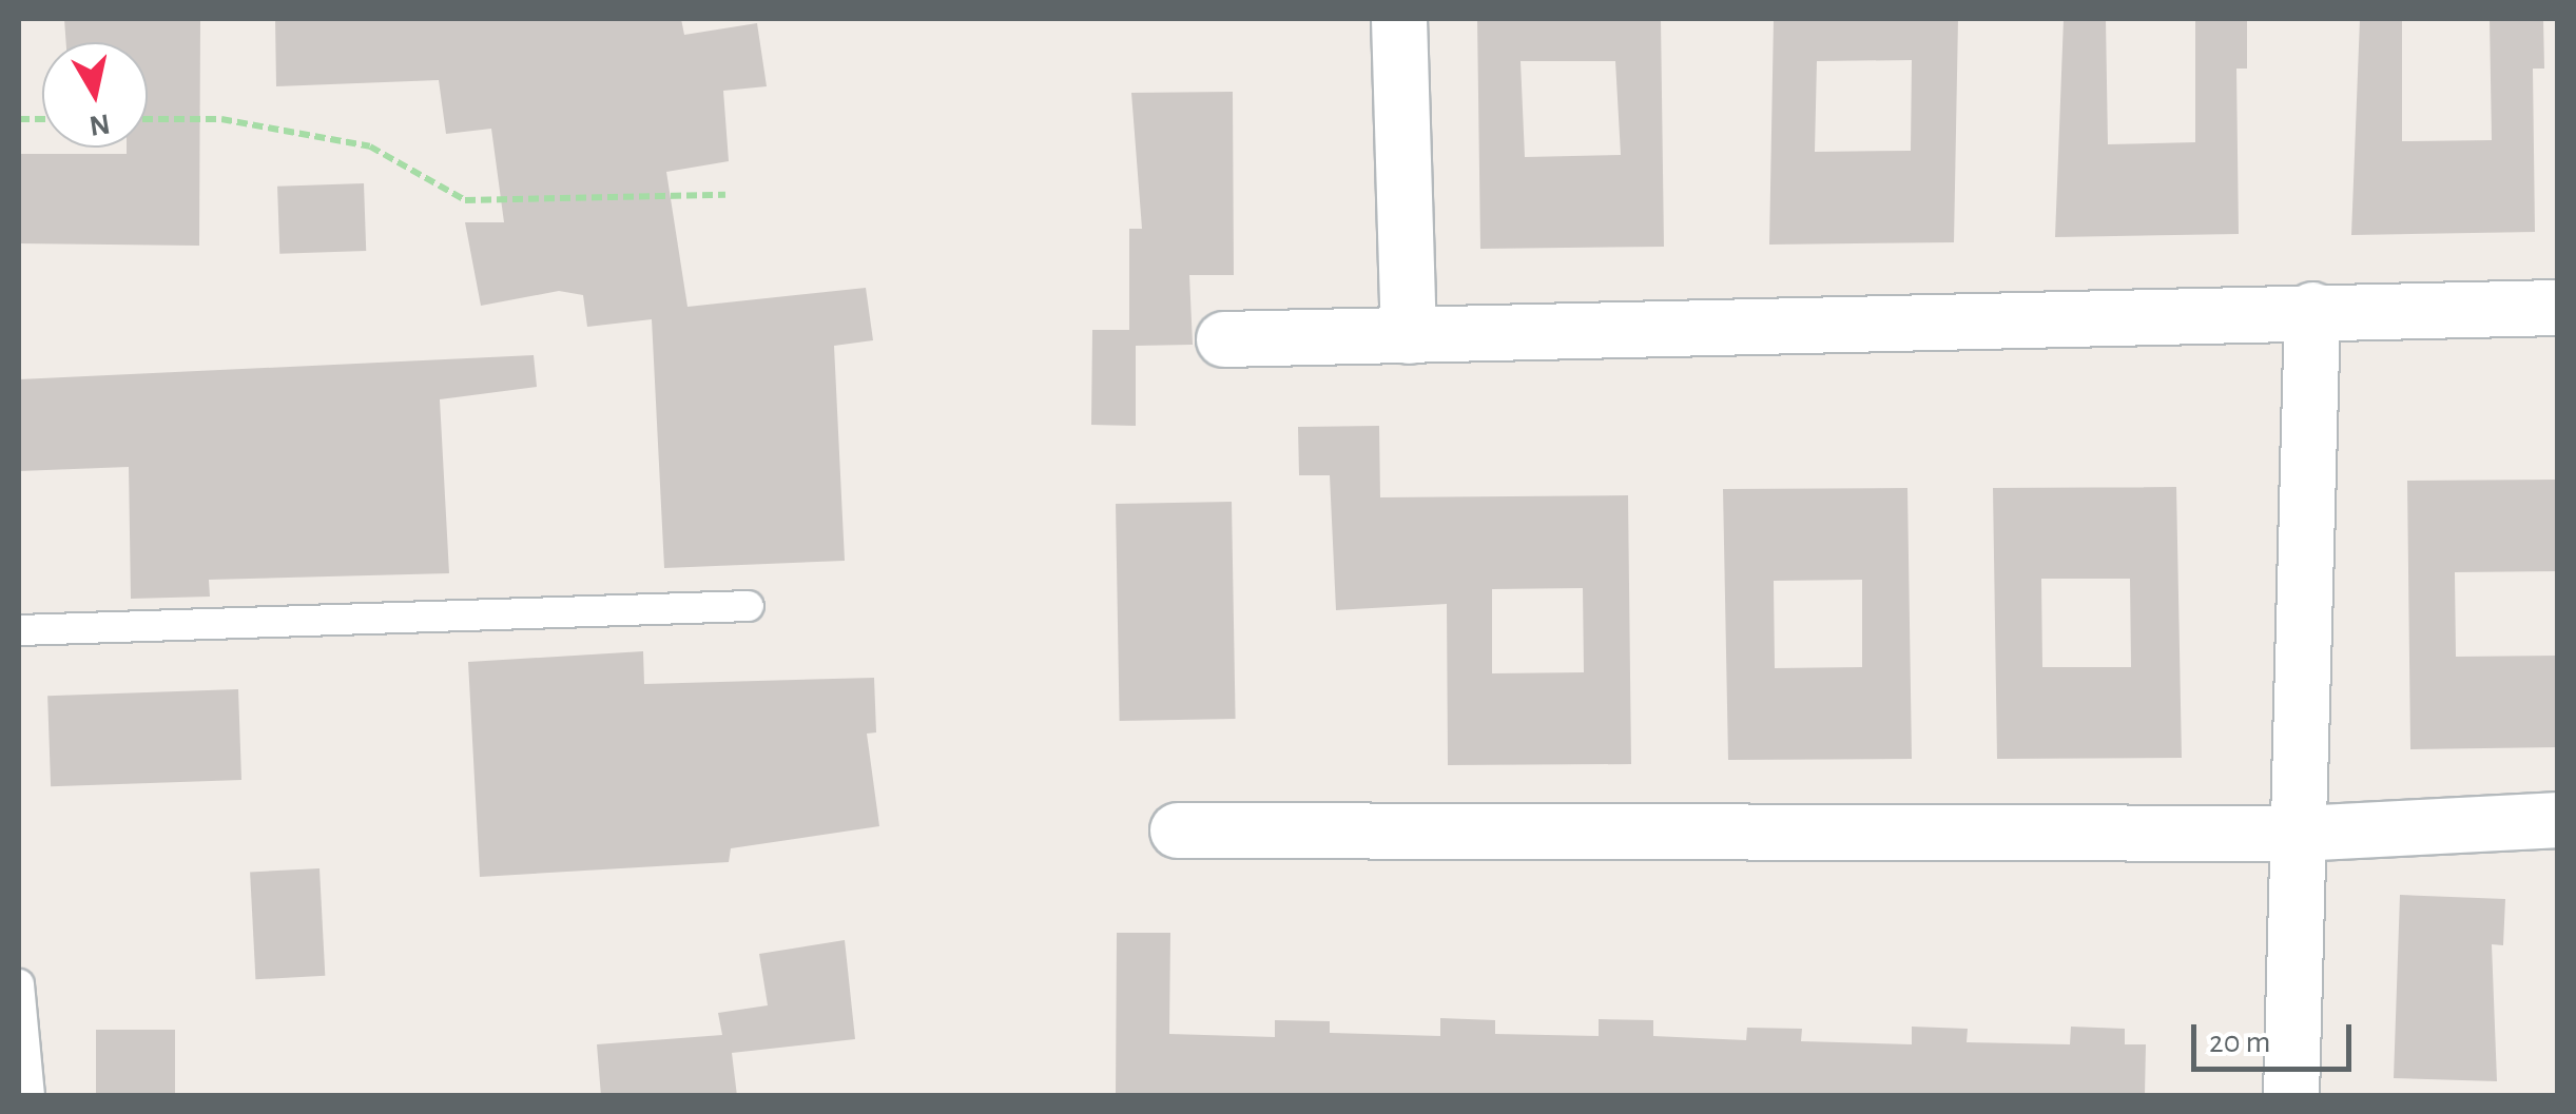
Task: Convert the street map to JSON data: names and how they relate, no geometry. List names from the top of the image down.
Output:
{
  "scale_bar": "20 m",
  "north": "bottom"
}
